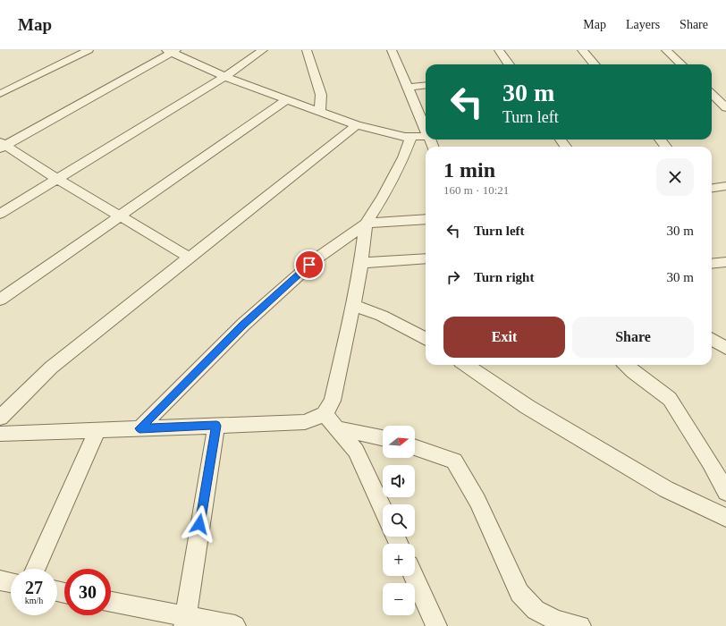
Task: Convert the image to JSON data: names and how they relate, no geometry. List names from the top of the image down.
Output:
{
  "north": "right",
  "page": {
    "header": "Map",
    "nav": ["Map", "Layers", "Share"],
    "turn": ["30 m", "Turn left"],
    "heading": ["1 min", "160 m · 10:21"],
    "list": [
      {
        "name": "Turn left",
        "value": "30 m"
      },
      {
        "name": "Turn right",
        "value": "30 m"
      }
    ],
    "buttons": ["Exit", "Share"],
    "map_buttons": ["+", "−"],
    "speed": "27 km/h",
    "limit": "30"
  }
}
